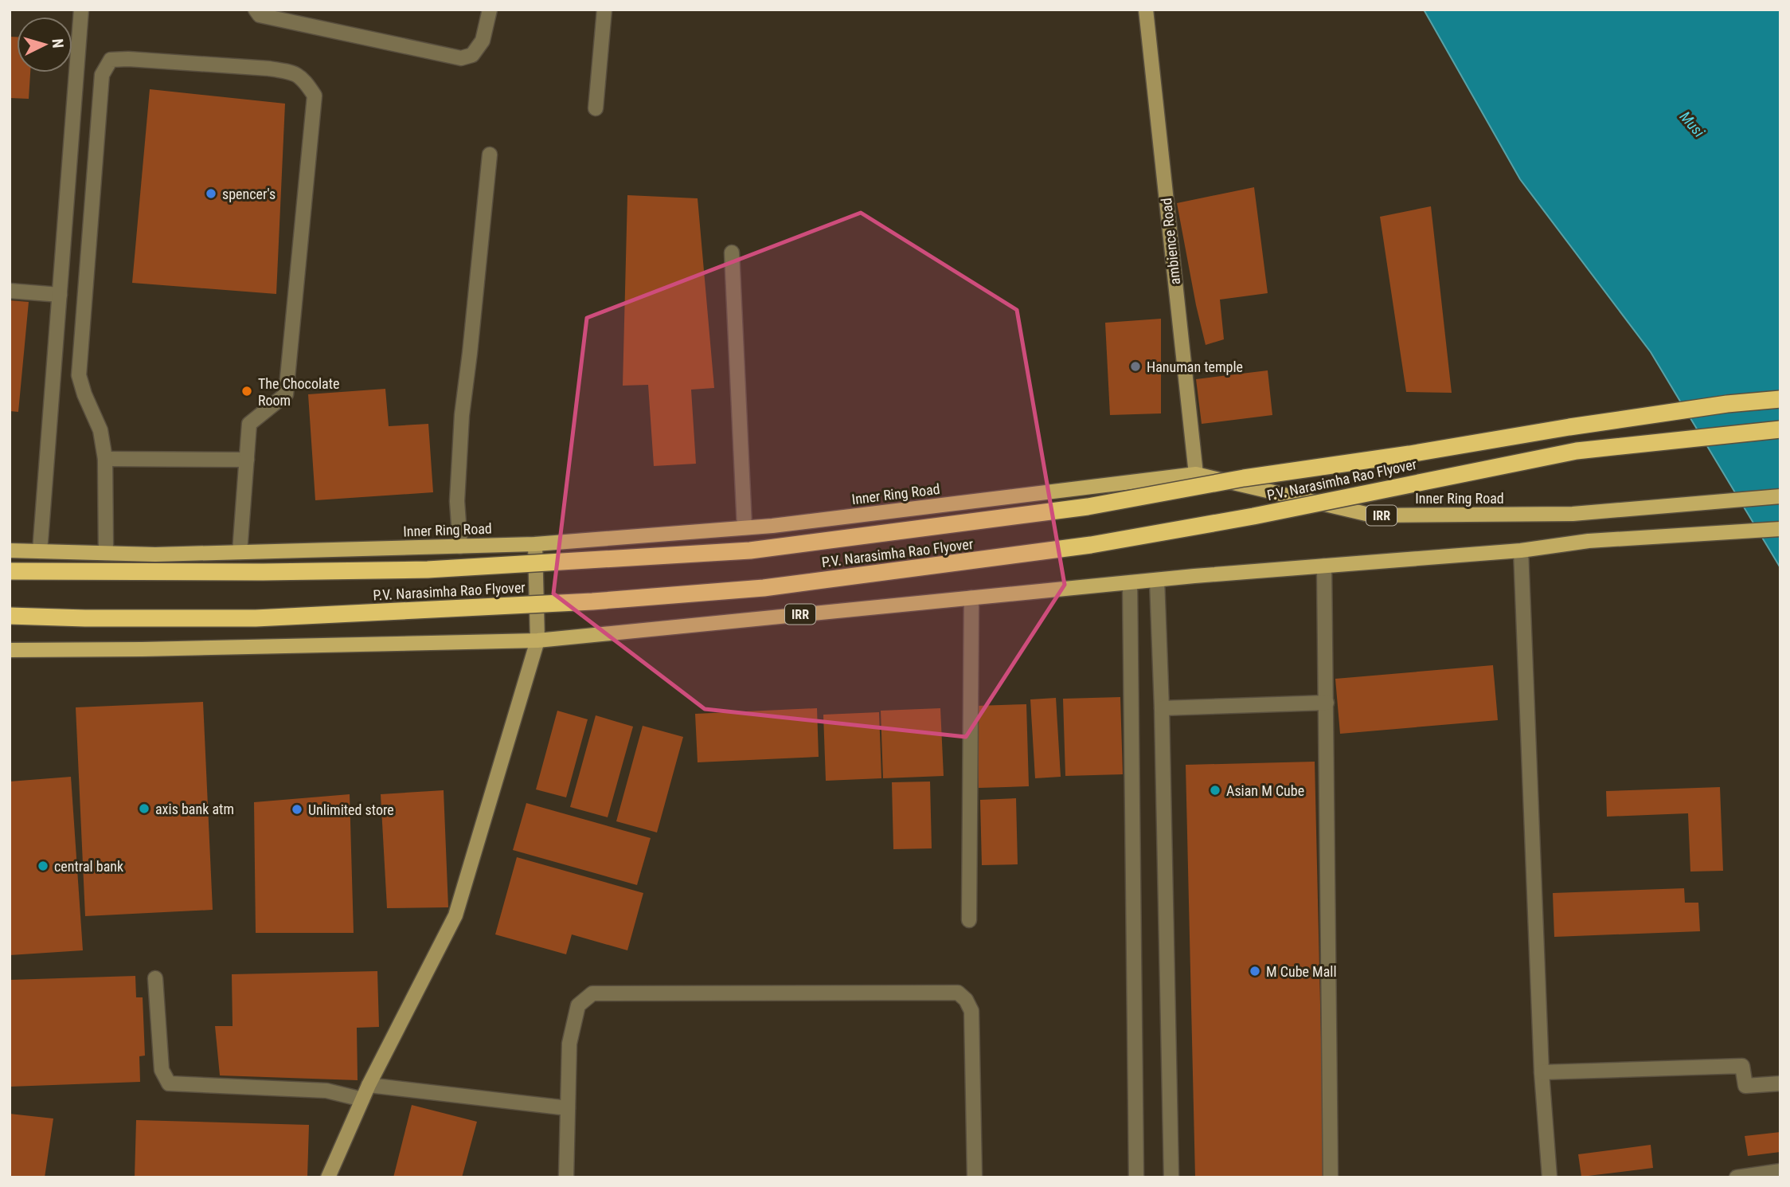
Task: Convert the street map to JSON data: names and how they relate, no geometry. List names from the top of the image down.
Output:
{
  "streets": {
    "highway": ["P.V. Narasimha Rao Flyover"],
    "main road": ["Inner Ring Road", "IRR"],
    "street": ["ambience Road"]
  },
  "crossings": [
    ["ambience Road", "Inner Ring Road"]
  ],
  "water": ["Musi"],
  "places": [
    "spencer's",
    "Hanuman temple",
    "The Chocolate Room",
    "Asian M Cube",
    "axis bank atm",
    "Unlimited store",
    "central bank",
    "M Cube Mall"
  ],
  "north": "right"
}
